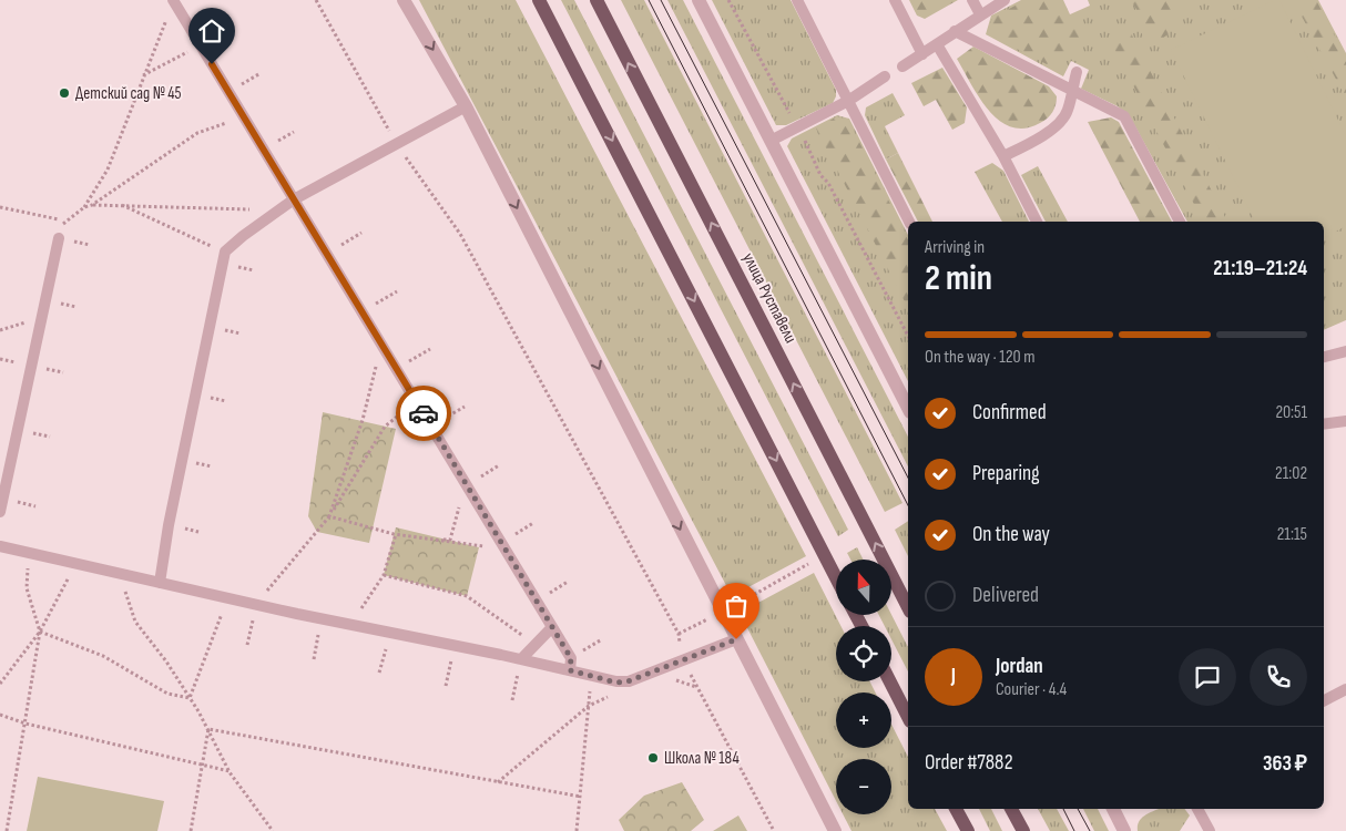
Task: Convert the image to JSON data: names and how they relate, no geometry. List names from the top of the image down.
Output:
{
  "streets": {
    "main road": ["улица Руставели"]
  },
  "places": ["Детский сад № 45", "Школа № 184"],
  "north": "top",
  "page": {
    "heading": ["2 min", "Arriving in", "21:19–21:24"],
    "panel": [
      "Jordan",
      "Courier · 4.4",
      "Order #7882",
      "363 ₽"
    ],
    "bar": "On the way · 120 m",
    "list": [
      ["Confirmed", "20:51"],
      ["Preparing", "21:02"],
      ["On the way", "21:15"],
      "Delivered"
    ],
    "map_buttons": ["+", "−"],
    "round": "J"
  }
}
